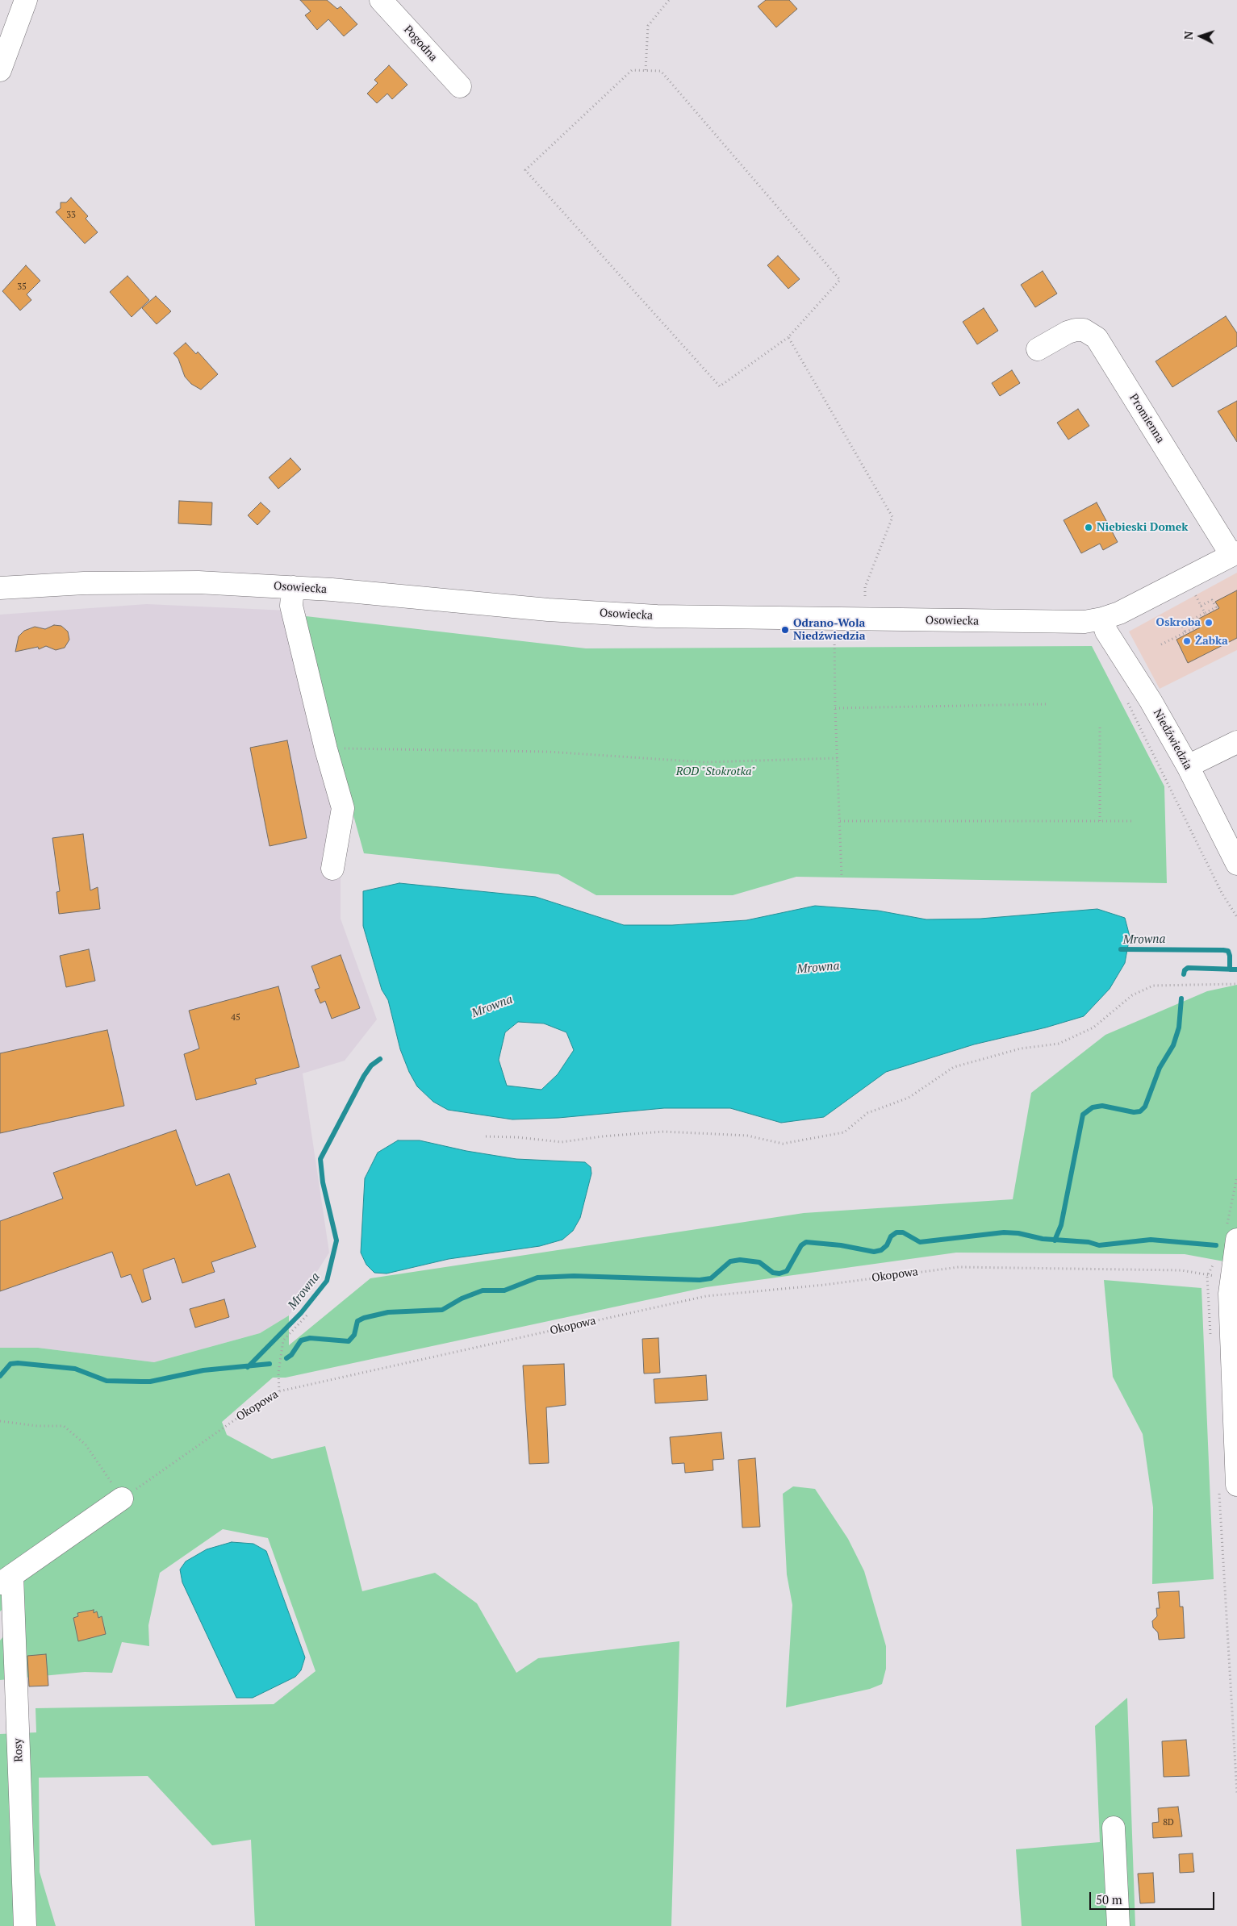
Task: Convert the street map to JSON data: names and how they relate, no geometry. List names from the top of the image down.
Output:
{
  "streets": {
    "street": [
      "Pogodna",
      "Promienna",
      "Osowiecka",
      "Niedźwiedzia",
      "Rosy"
    ],
    "path": ["Okopowa"]
  },
  "crossings": [
    ["Promienna", "Osowiecka"],
    ["Osowiecka", "Niedźwiedzia"]
  ],
  "water": ["Mrowna"],
  "parks": ["ROD \"Stokrotka\""],
  "places": [
    "Niebieski Domek",
    "Oskroba",
    "Odrano-Wola Niedźwiedzia",
    "Żabka"
  ],
  "house_numbers": [
    "33",
    "35",
    "45",
    "8D"
  ],
  "scale_bar": "50 m",
  "north": "left"
}
